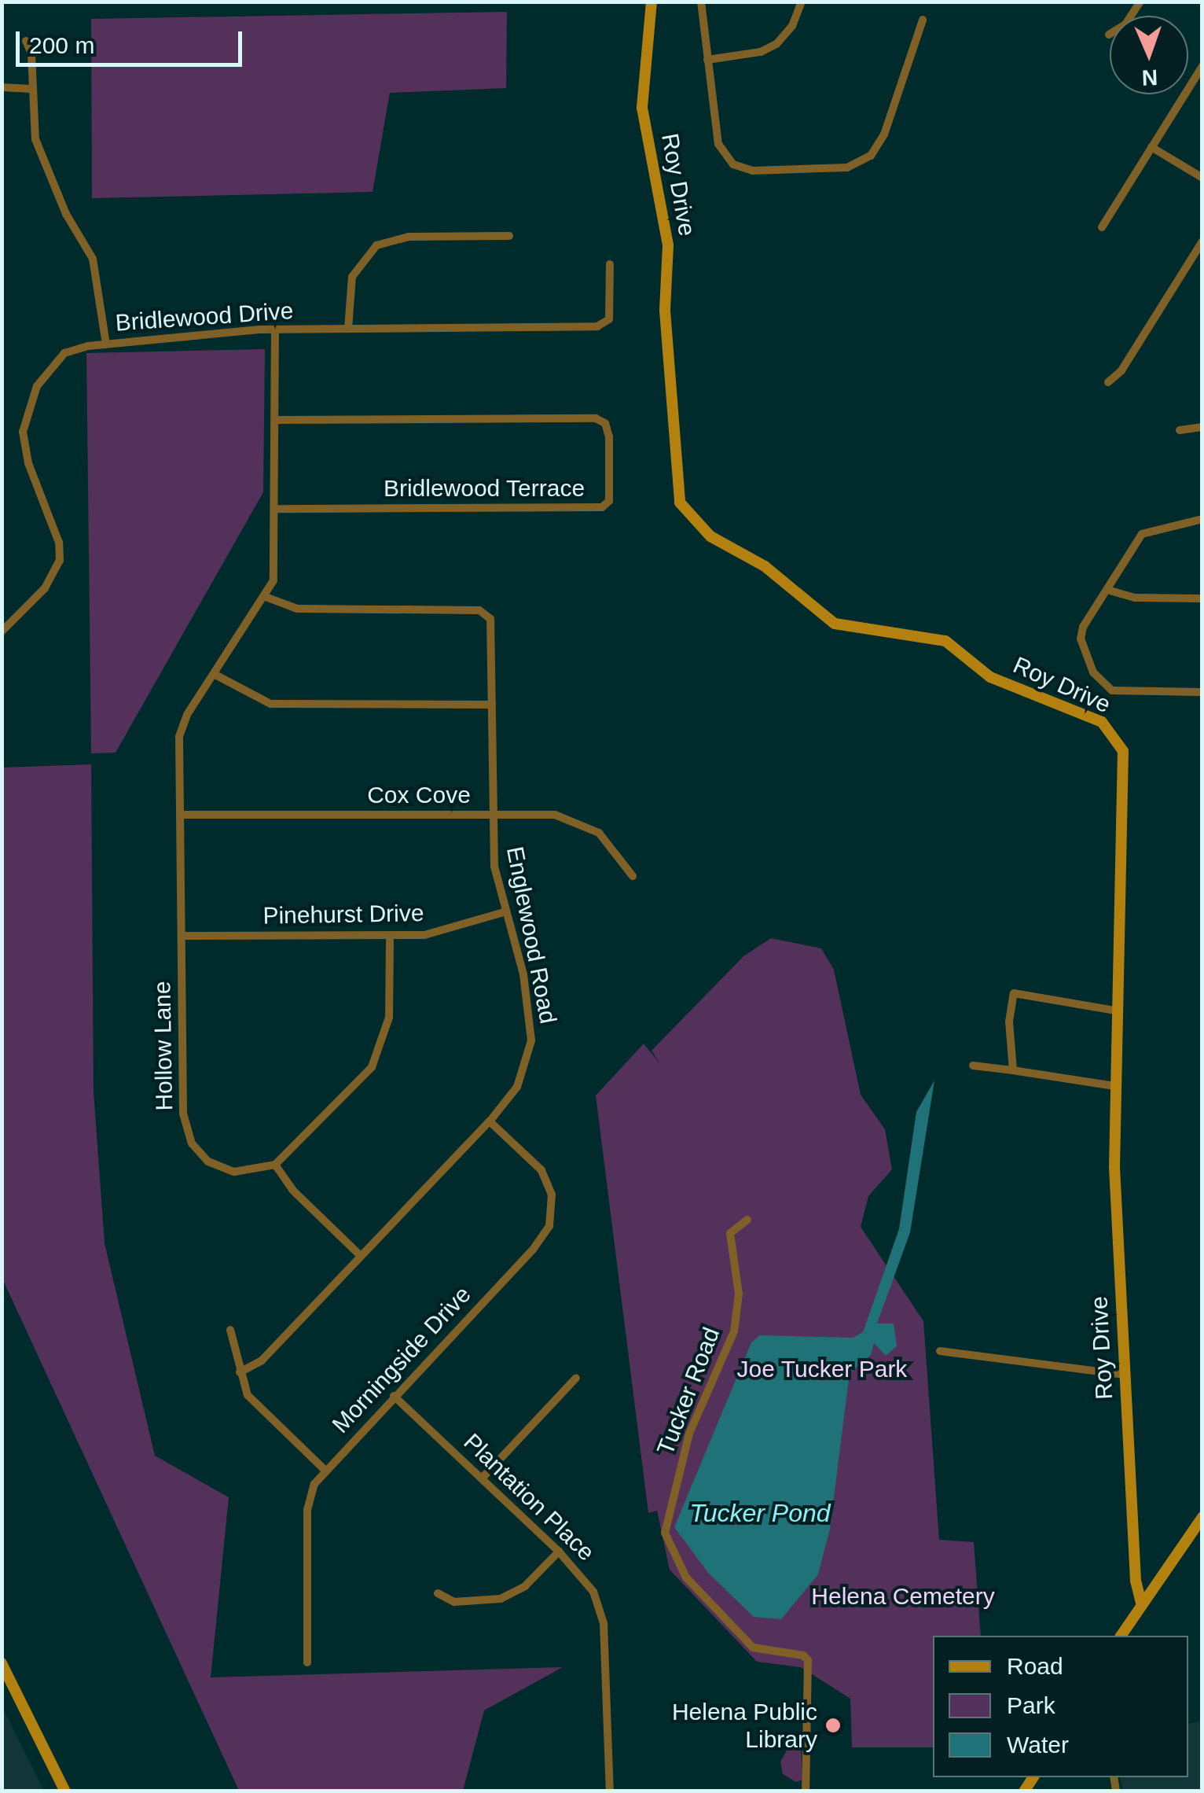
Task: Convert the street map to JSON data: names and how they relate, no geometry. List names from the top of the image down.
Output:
{
  "streets": {
    "street": [
      "Roy Drive",
      "Bridlewood Drive",
      "Bridlewood Terrace",
      "Cox Cove",
      "Pinehurst Drive",
      "Englewood Road",
      "Hollow Lane",
      "Morningside Drive",
      "Tucker Road",
      "Plantation Place"
    ]
  },
  "crossings": [
    ["Bridlewood Drive", "Hollow Lane"],
    ["Bridlewood Terrace", "Hollow Lane"],
    ["Cox Cove", "Englewood Road"],
    ["Cox Cove", "Hollow Lane"],
    ["Pinehurst Drive", "Englewood Road"],
    ["Pinehurst Drive", "Hollow Lane"],
    ["Englewood Road", "Hollow Lane"],
    ["Englewood Road", "Morningside Drive"],
    ["Morningside Drive", "Plantation Place"]
  ],
  "water": ["Tucker Pond"],
  "parks": ["Joe Tucker Park", "Helena Cemetery"],
  "places": ["Helena Public Library"],
  "legend": ["Road", "Park", "Water"],
  "scale_bar": "200 m",
  "north": "bottom"
}
